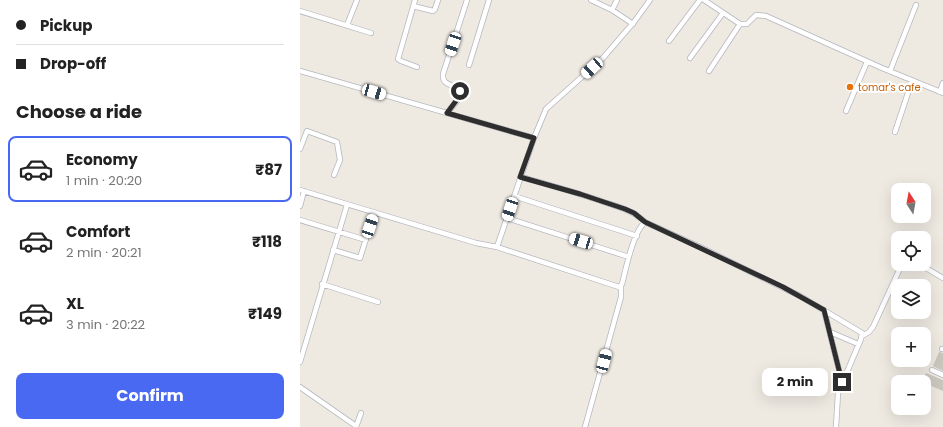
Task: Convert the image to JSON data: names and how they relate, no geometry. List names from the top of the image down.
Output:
{
  "places": ["tomar's cafe"],
  "north": "top",
  "page": {
    "banner": ["Pickup", "Drop-off"],
    "heading": "Choose a ride",
    "list": [
      {
        "name": "Economy",
        "note": "1 min · 20:20",
        "value": "₹87"
      },
      {
        "name": "Comfort",
        "note": "2 min · 20:21",
        "value": "₹118"
      },
      {
        "name": "XL",
        "note": "3 min · 20:22",
        "value": "₹149"
      }
    ],
    "map_buttons": ["+", "−"],
    "buttons": "Confirm",
    "bubble": "2 min"
  }
}
